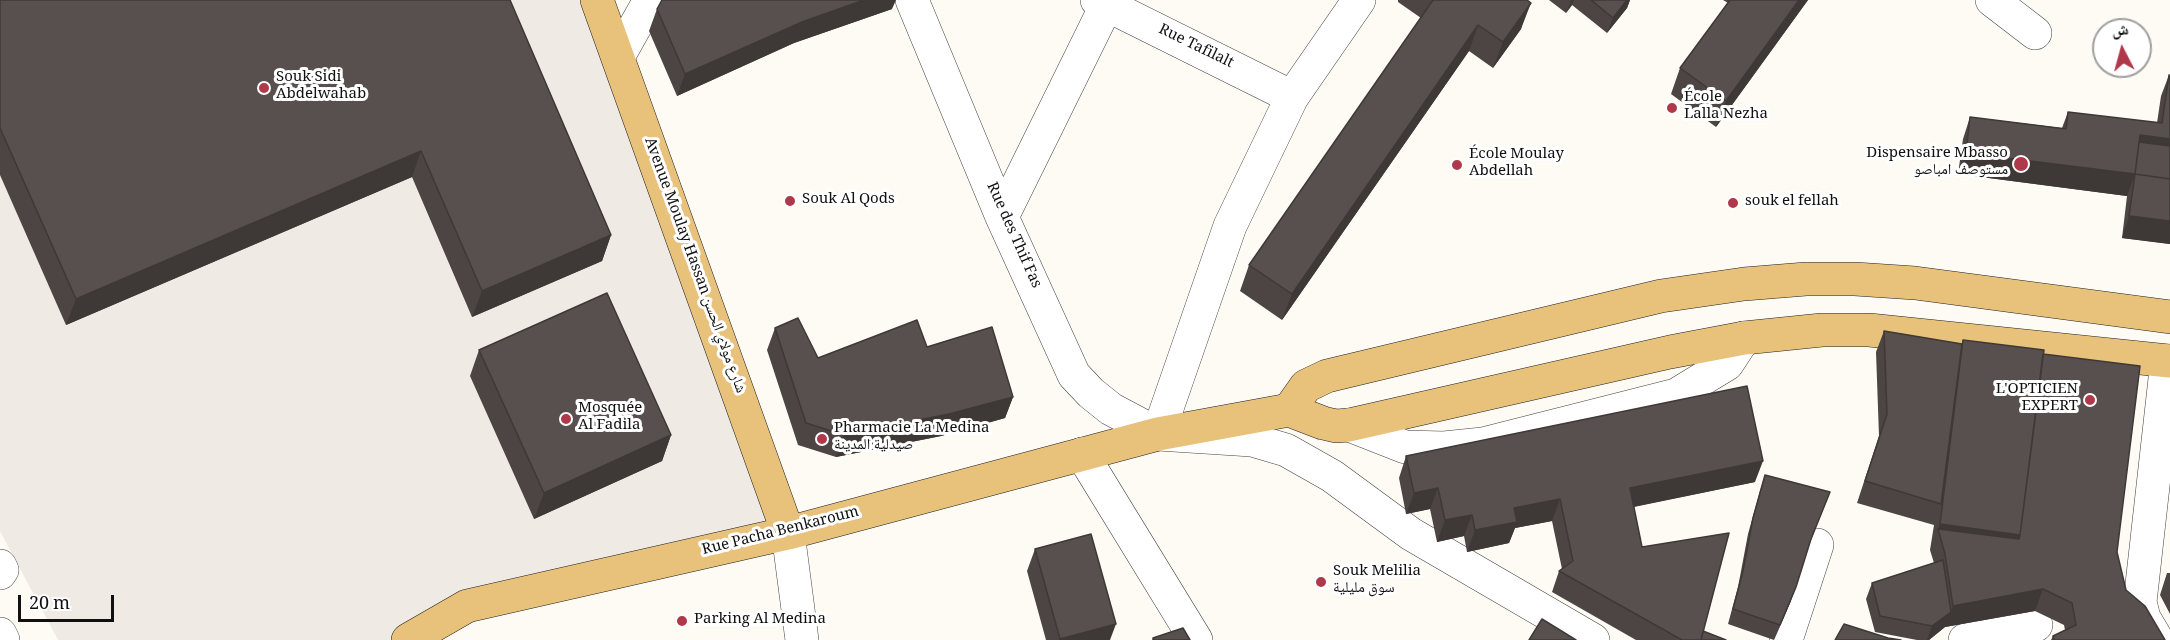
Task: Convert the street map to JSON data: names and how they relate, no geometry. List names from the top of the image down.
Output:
{
  "streets": {
    "main road": ["Avenue Moulay Hassan شارع مولاي الحسن", "Rue Pacha Benkaroum"],
    "street": ["Rue Tafilalt", "Rue des Thif Fas"]
  },
  "crossings": [
    ["Rue des Thif Fas", "Rue Pacha Benkaroum"],
    ["Avenue Moulay Hassan شارع مولاي الحسن", "Rue Pacha Benkaroum"]
  ],
  "places": [
    "Souk Sidi Abdelwahab",
    "École Lalla Nezha",
    "Dispensaire Mbasso مستوصف امباصو",
    "École Moulay Abdellah",
    "Souk Al Qods",
    "souk el fellah",
    "L'OPTICIEN EXPERT",
    "Mosquée Al Fadila",
    "Pharmacie La Medina صيدلية المدينة",
    "Souk Melilia سوق مليلية",
    "Parking Al Medina"
  ],
  "scale_bar": "20 m",
  "north": "top"
}
